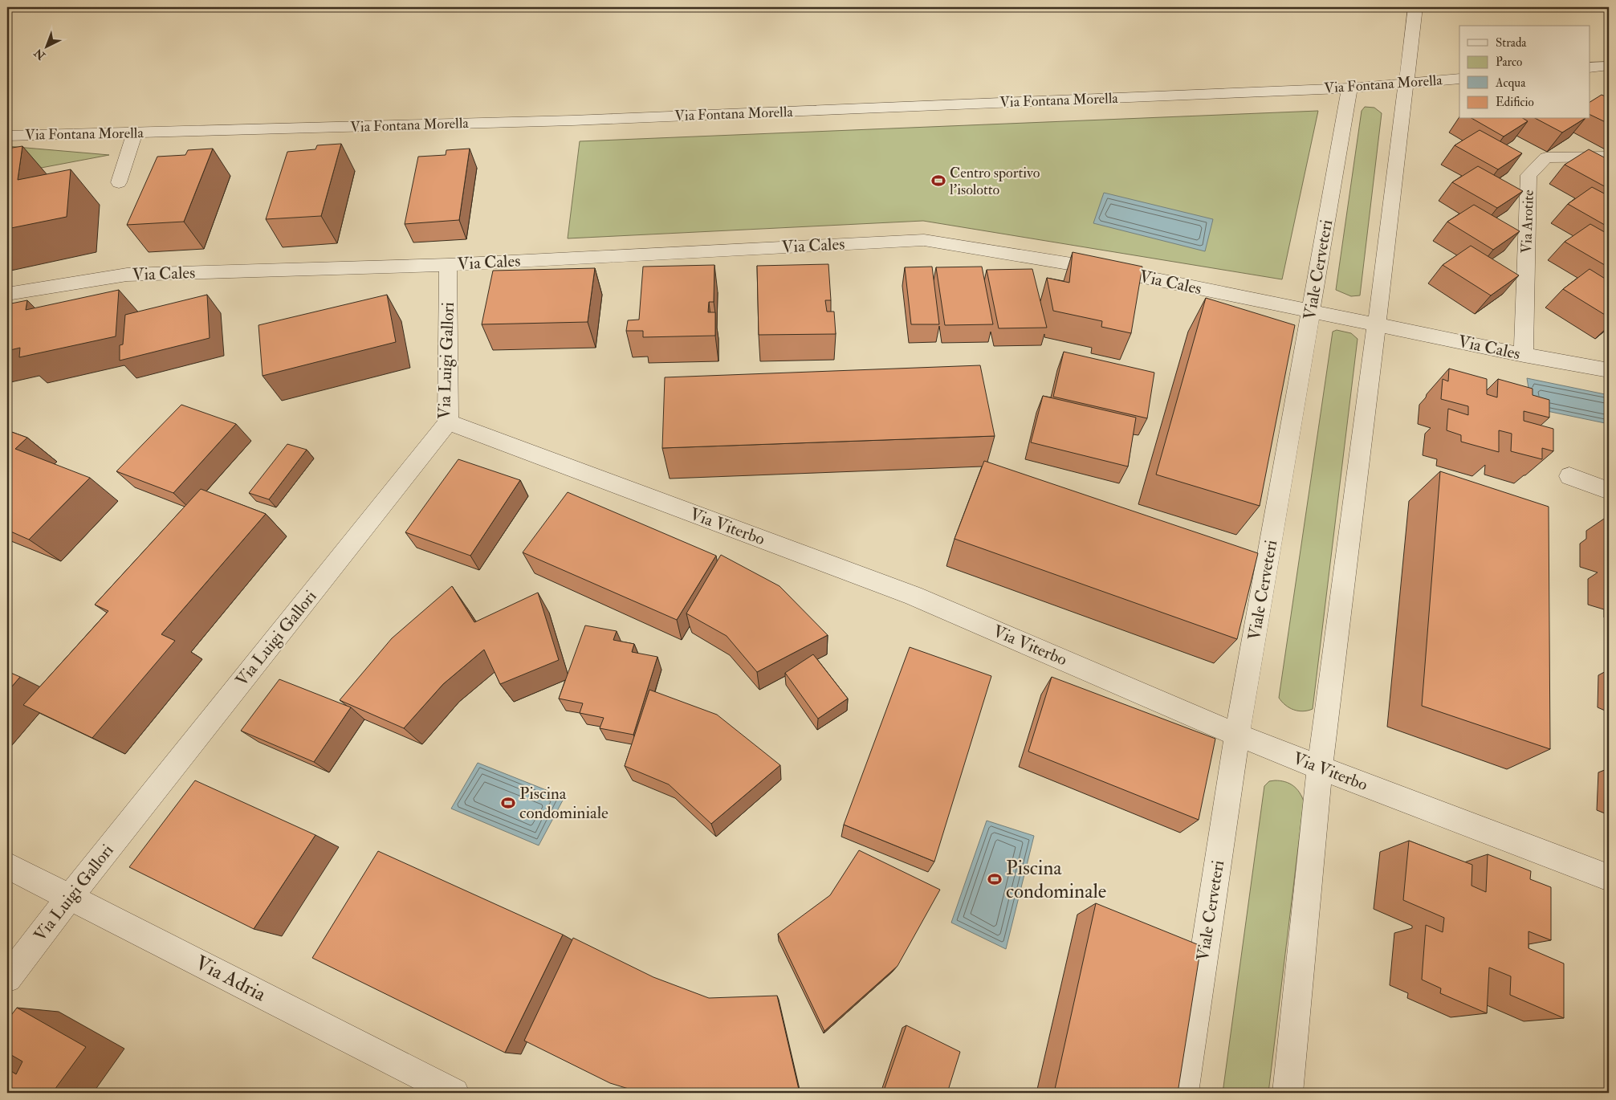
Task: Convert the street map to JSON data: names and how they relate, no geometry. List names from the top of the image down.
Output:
{
  "streets": {
    "street": [
      "Via Fontana Morella",
      "Via Arotite",
      "Via Cales",
      "Viale Cerveteri",
      "Via Luigi Gallori",
      "Via Viterbo",
      "Via Adria"
    ]
  },
  "crossings": [
    ["Via Fontana Morella", "Viale Cerveteri"],
    ["Via Arotite", "Via Cales"],
    ["Via Cales", "Viale Cerveteri"],
    ["Via Cales", "Via Luigi Gallori"],
    ["Viale Cerveteri", "Via Viterbo"],
    ["Via Luigi Gallori", "Via Viterbo"],
    ["Via Luigi Gallori", "Via Adria"]
  ],
  "places": {
    "sports": ["Centro sportivo l'isolotto", "Piscina condominiale", "Piscina condominale"]
  },
  "legend": [
    "Strada",
    "Parco",
    "Acqua",
    "Edificio"
  ],
  "north": "bottom left"
}
